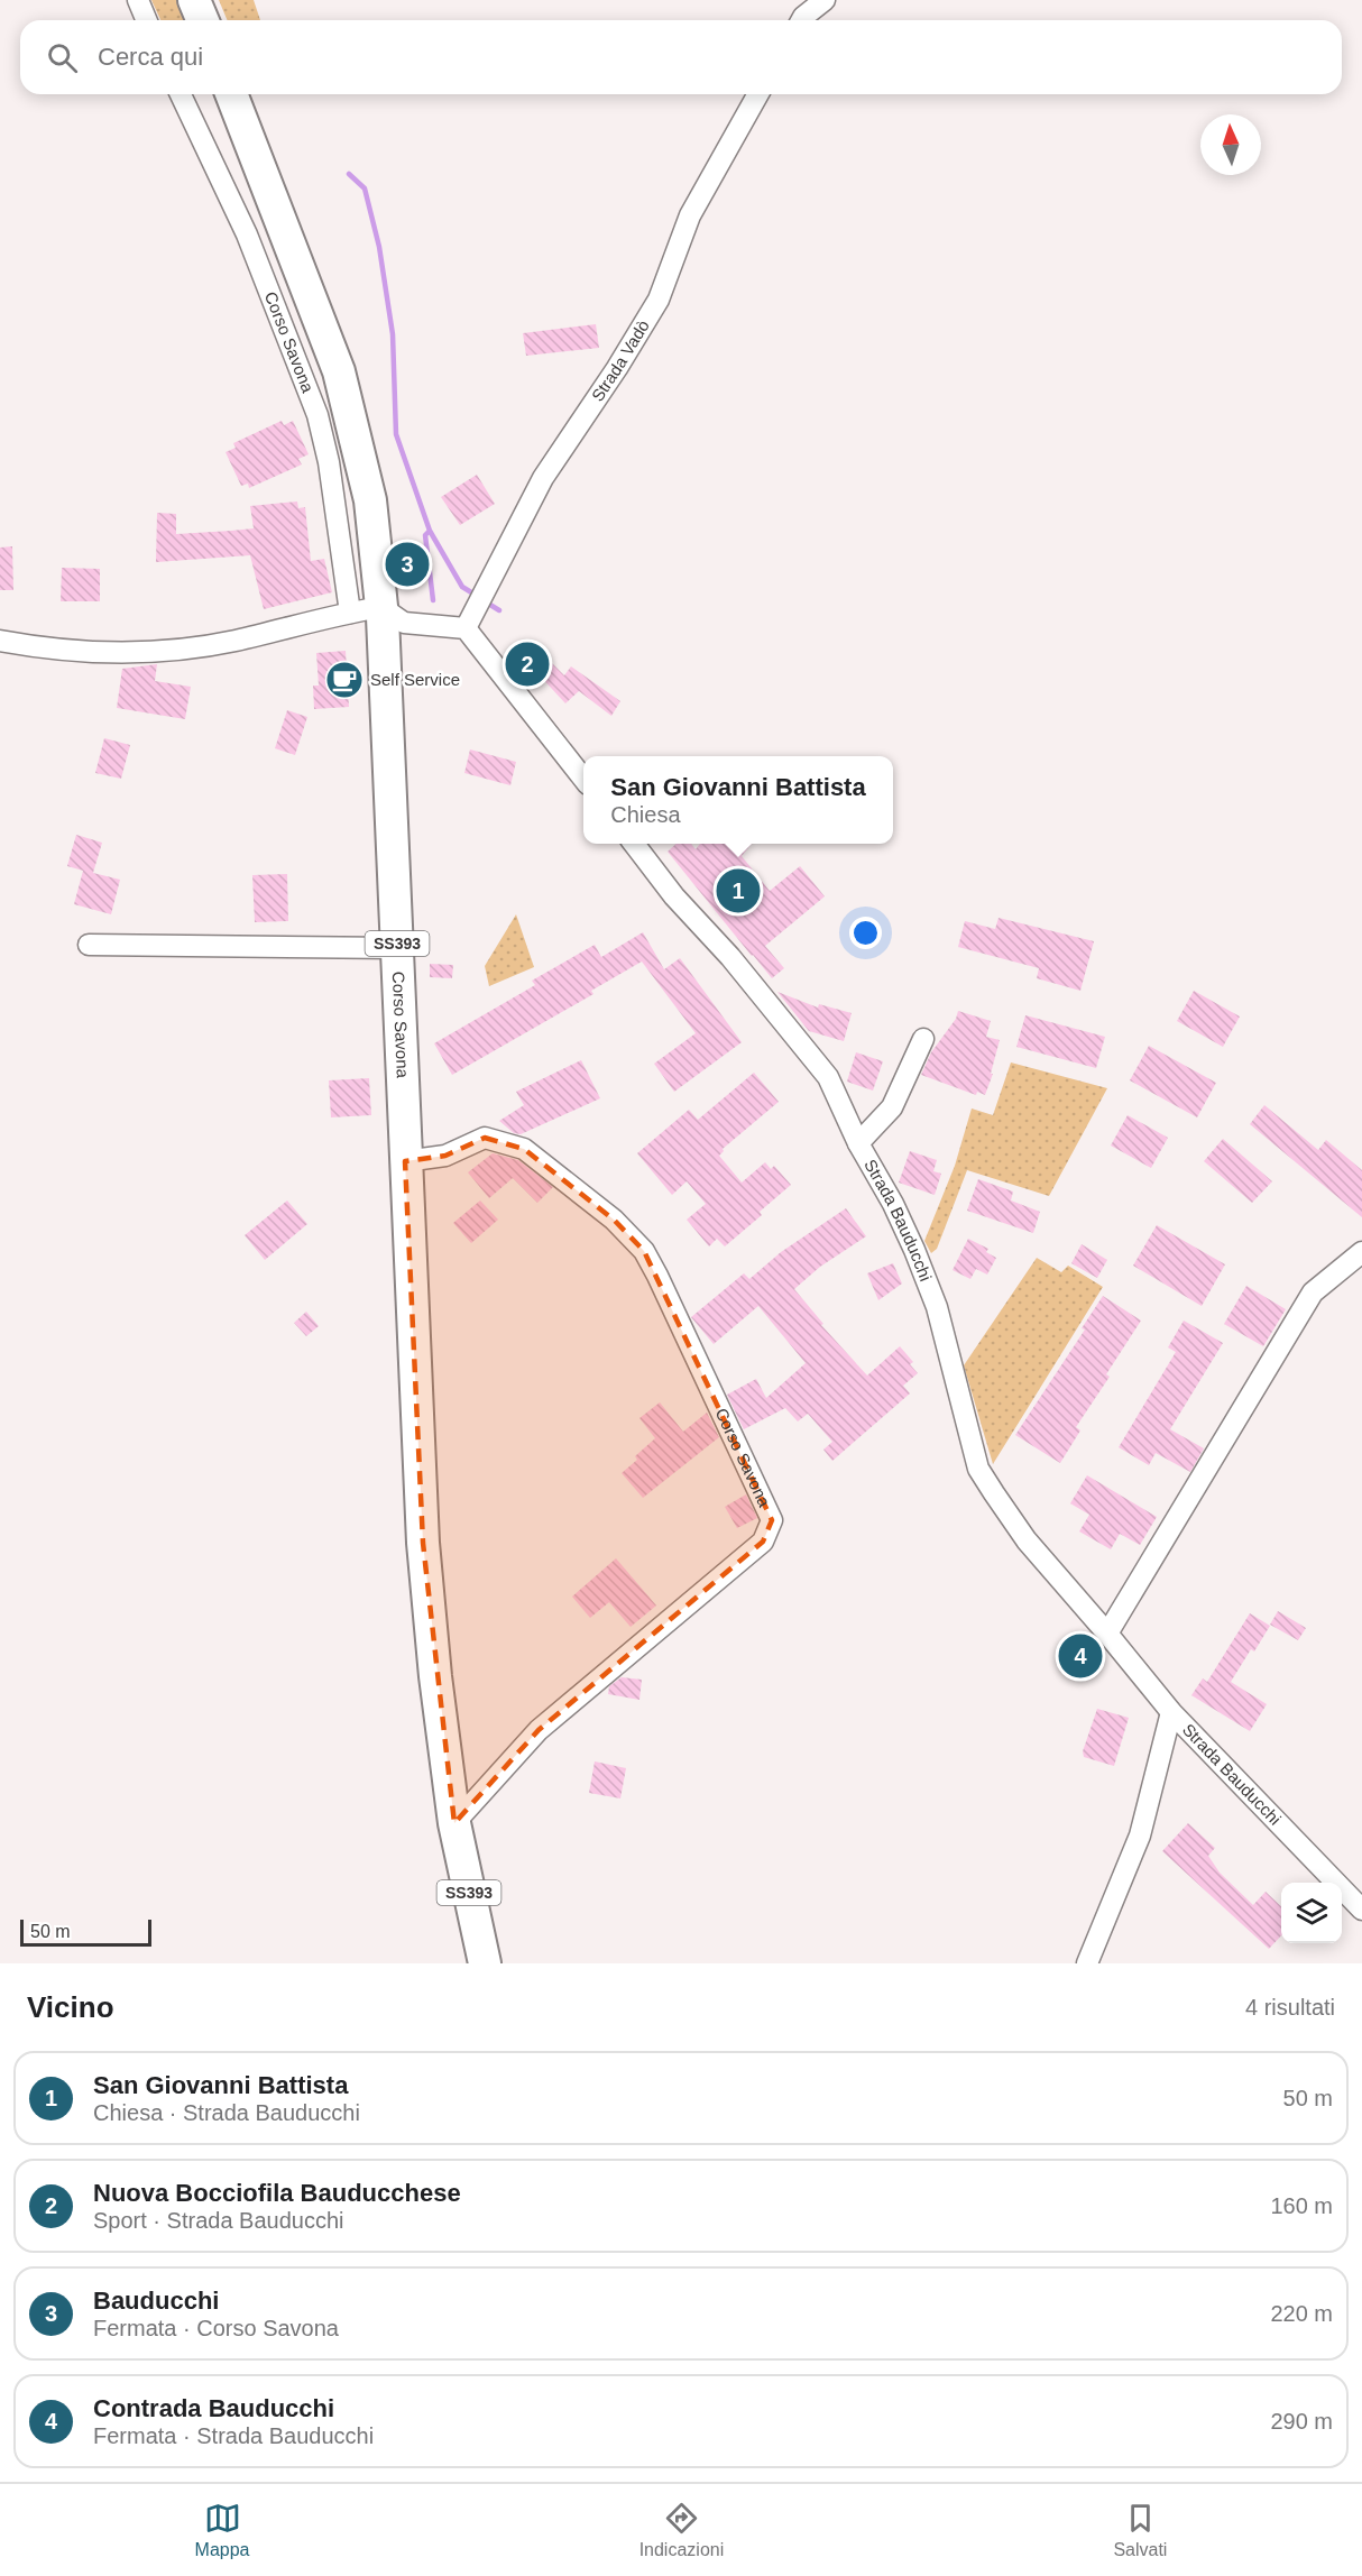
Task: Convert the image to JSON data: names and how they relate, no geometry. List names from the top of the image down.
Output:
{
  "streets": {
    "main road": ["Corso Savona", "SS393"],
    "street": ["Strada Vadò", "Strada Bauducchi"]
  },
  "places": {
    "cafe": ["Self Service"]
  },
  "scale_bar": "50 m",
  "north": "top",
  "page": {
    "search": "Cerca qui",
    "pins": [
      "3",
      "2",
      "1",
      "4"
    ],
    "popup": ["San Giovanni Battista", "Chiesa"],
    "scale": "50 m",
    "heading": ["Vicino", "4 risultati"],
    "list": [
      {
        "mark": "1",
        "name": "San Giovanni Battista",
        "note": "Chiesa · Strada Bauducchi",
        "value": "50 m"
      },
      {
        "mark": "2",
        "name": "Nuova Bocciofila Bauducchese",
        "note": "Sport · Strada Bauducchi",
        "value": "160 m"
      },
      {
        "mark": "3",
        "name": "Bauducchi",
        "note": "Fermata · Corso Savona",
        "value": "220 m"
      },
      {
        "mark": "4",
        "name": "Contrada Bauducchi",
        "note": "Fermata · Strada Bauducchi",
        "value": "290 m"
      }
    ],
    "nav": ["Mappa", "Indicazioni", "Salvati"]
  }
}
